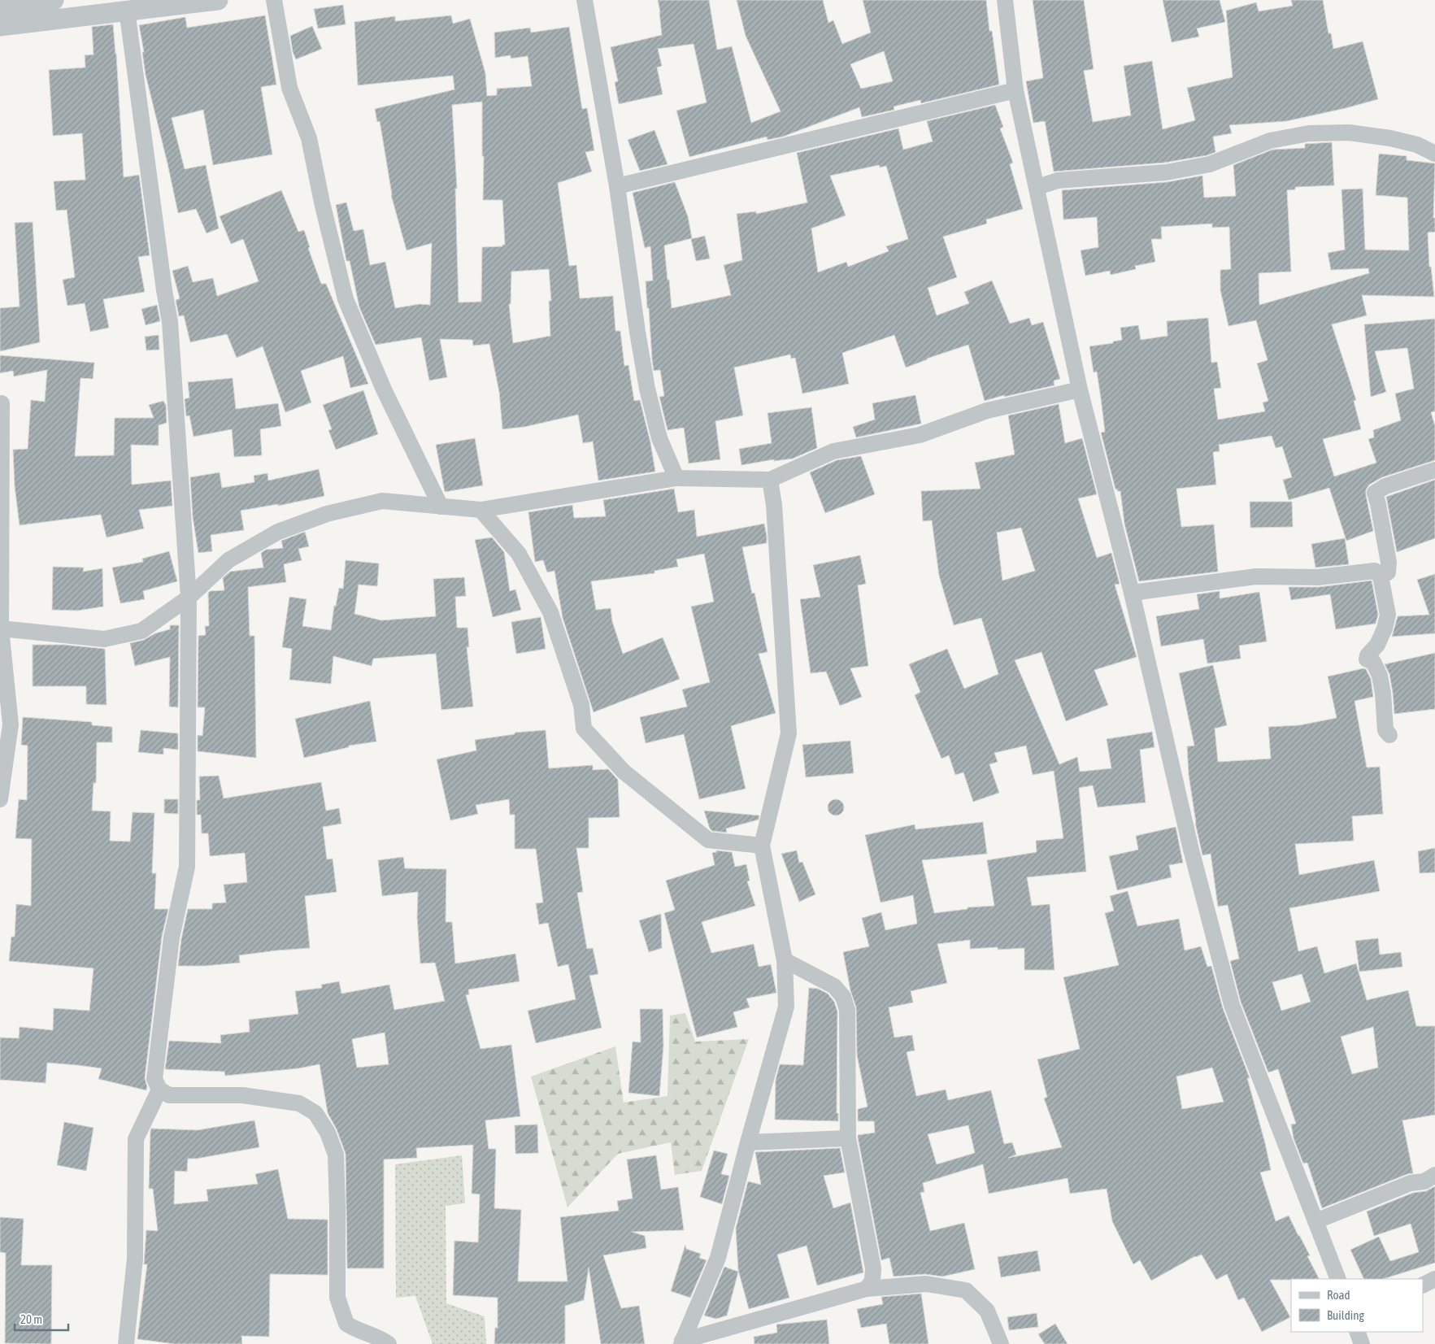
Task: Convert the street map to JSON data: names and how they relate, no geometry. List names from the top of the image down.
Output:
{
  "legend": ["Road", "Building"],
  "scale_bar": "20 m"
}
